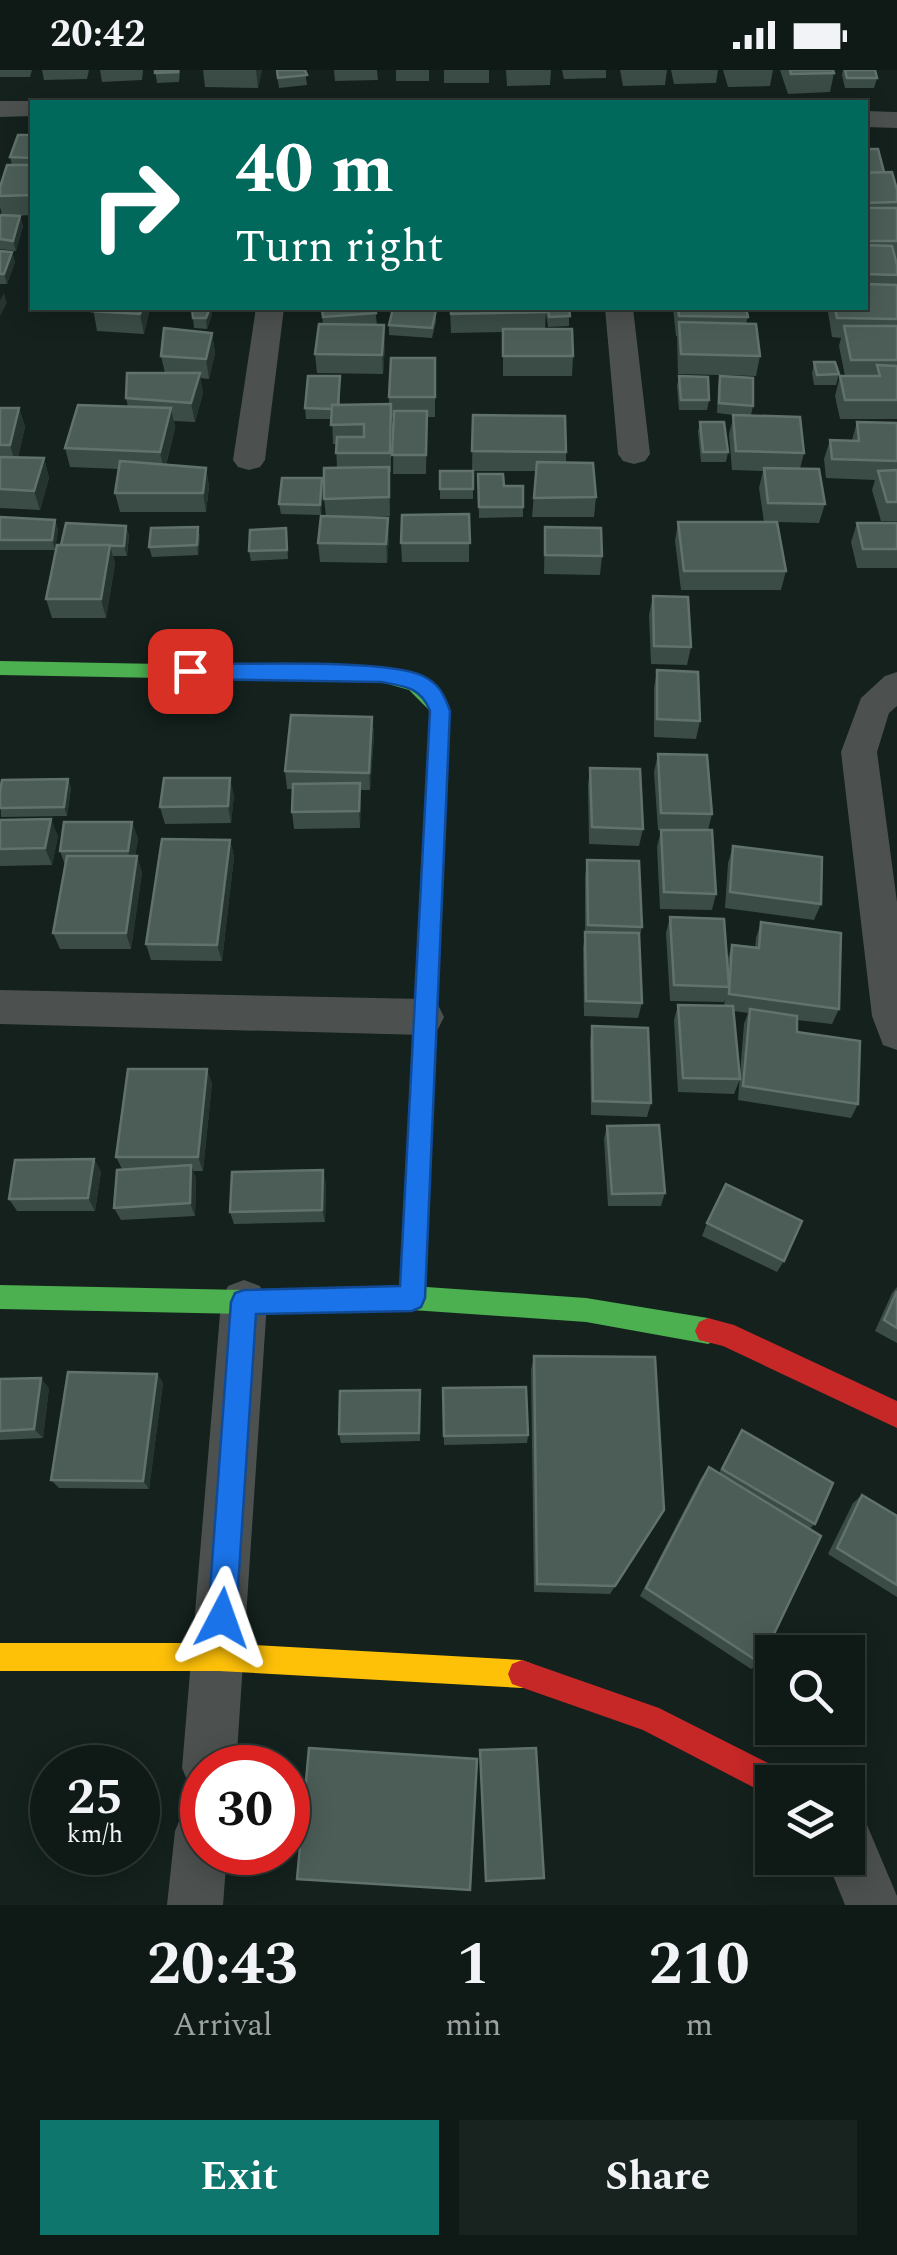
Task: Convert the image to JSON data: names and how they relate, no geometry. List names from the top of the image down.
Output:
{
  "page": {
    "status": "20:42",
    "turn": ["40 m", "Turn right"],
    "speed": "25 km/h",
    "limit": "30",
    "eta": [
      "20:43",
      "Arrival",
      "1",
      "min",
      "210",
      "m"
    ],
    "buttons": ["Exit", "Share"]
  }
}
